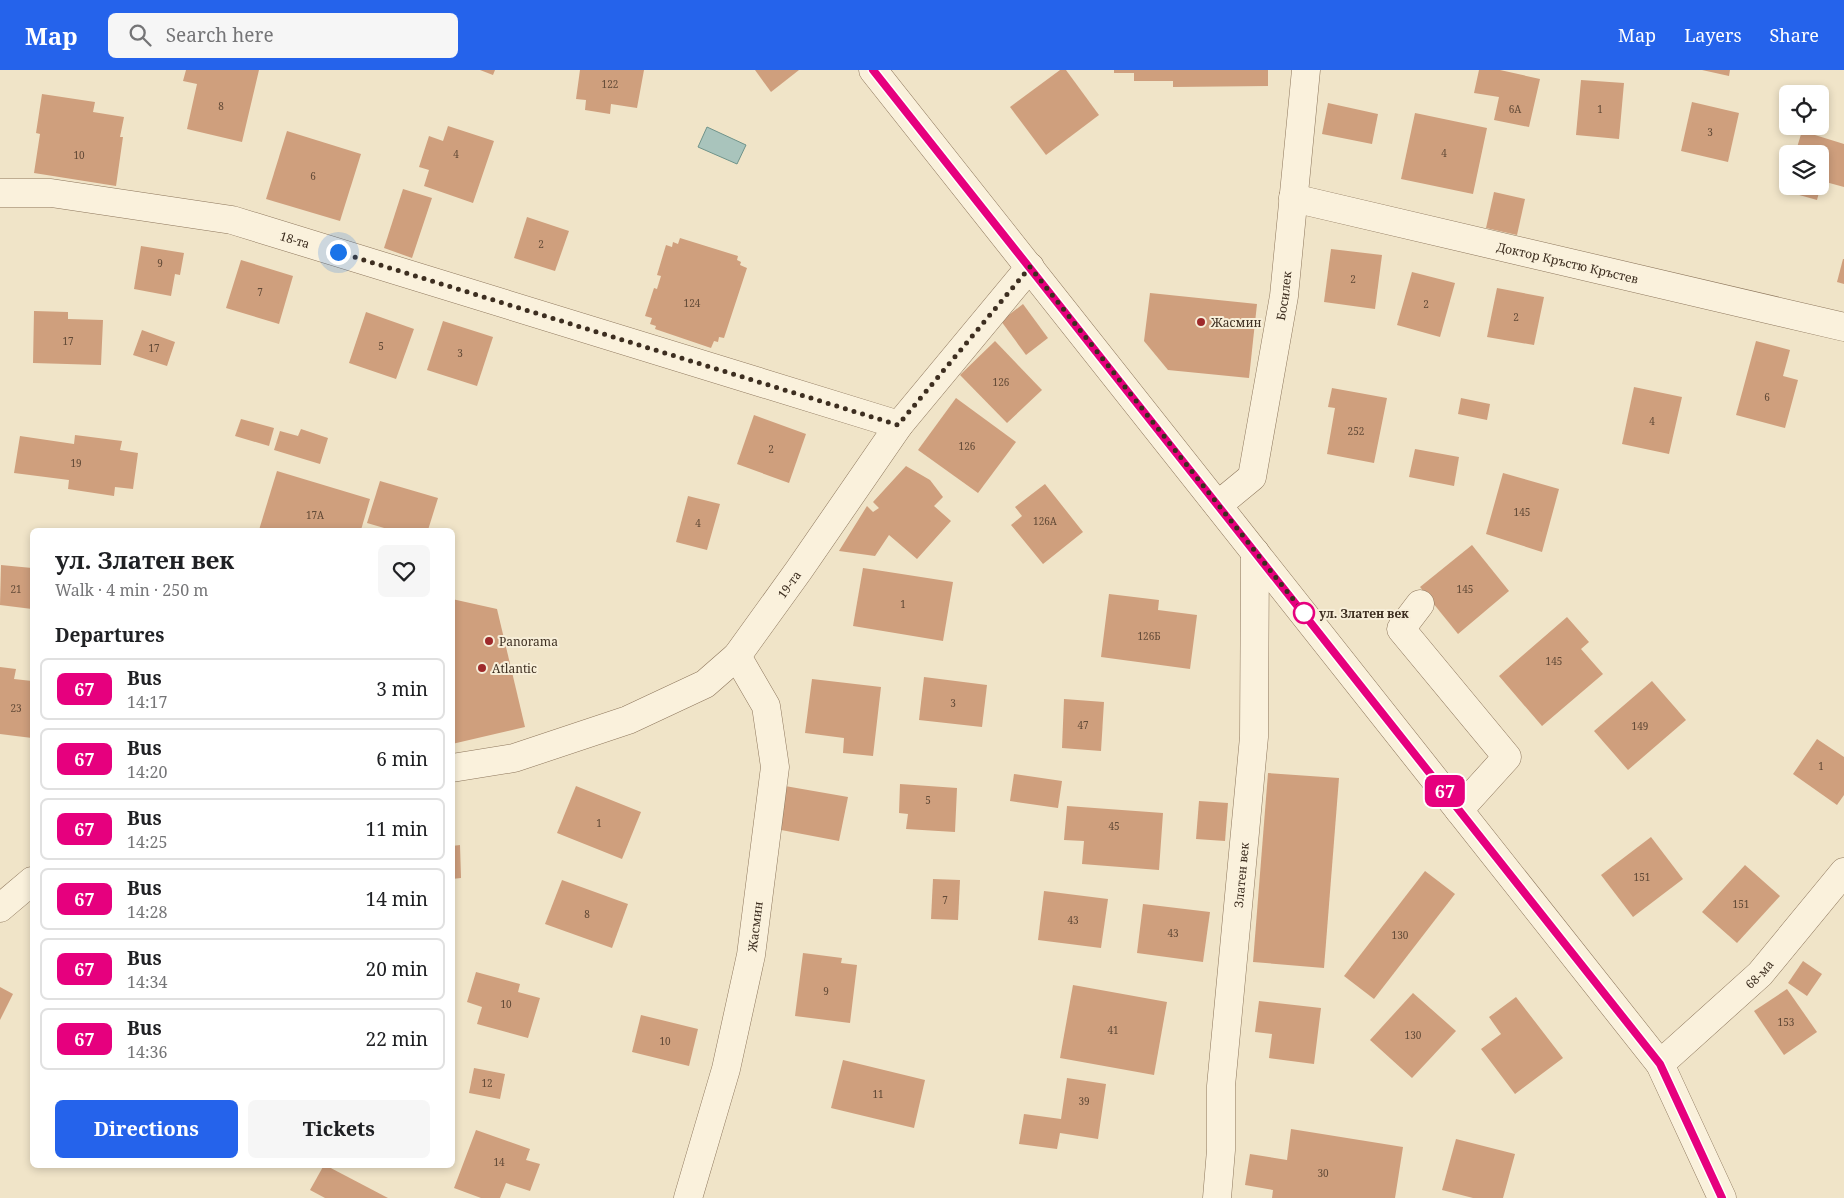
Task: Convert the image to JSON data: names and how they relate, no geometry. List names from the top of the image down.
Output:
{
  "streets": {
    "street": [
      "18-та",
      "Доктор Кръстю Кръстев",
      "Босилек",
      "19-та",
      "Златен век",
      "Жасмин",
      "68-ма"
    ]
  },
  "crossings": [
    ["18-та", "19-та"],
    ["Доктор Кръстю Кръстев", "Босилек"],
    ["19-та", "Жасмин"]
  ],
  "places": [
    "Жасмин",
    "ул. Златен век",
    "Panorama",
    "Atlantic"
  ],
  "lines": ["bus line 67"],
  "house_numbers": [
    "122",
    "8",
    "6А",
    "1",
    "3",
    "4",
    "4",
    "10",
    "6",
    "2",
    "9",
    "2",
    "7",
    "124",
    "2",
    "2",
    "17",
    "5",
    "17",
    "3",
    "126",
    "6",
    "4",
    "252",
    "126",
    "2",
    "19",
    "145",
    "17А",
    "126А",
    "4",
    "21",
    "145",
    "1",
    "126Б",
    "145",
    "3",
    "23",
    "47",
    "149",
    "1",
    "5",
    "1",
    "45",
    "151",
    "7",
    "151",
    "8",
    "43",
    "43",
    "130",
    "9",
    "10",
    "153",
    "41",
    "130",
    "10",
    "12",
    "11",
    "39",
    "14",
    "30"
  ],
  "page": {
    "header": "Map",
    "search": "Search here",
    "nav": ["Map", "Layers", "Share"],
    "on_map": "67",
    "heading": [
      ["ул. Златен век", "Walk · 4 min · 250 m"],
      "Departures"
    ],
    "list": [
      {
        "mark": "67",
        "name": "Bus",
        "note": "14:17",
        "value": "3 min"
      },
      {
        "mark": "67",
        "name": "Bus",
        "note": "14:20",
        "value": "6 min"
      },
      {
        "mark": "67",
        "name": "Bus",
        "note": "14:25",
        "value": "11 min"
      },
      {
        "mark": "67",
        "name": "Bus",
        "note": "14:28",
        "value": "14 min"
      },
      {
        "mark": "67",
        "name": "Bus",
        "note": "14:34",
        "value": "20 min"
      },
      {
        "mark": "67",
        "name": "Bus",
        "note": "14:36",
        "value": "22 min"
      }
    ],
    "buttons": ["Directions", "Tickets"]
  }
}
